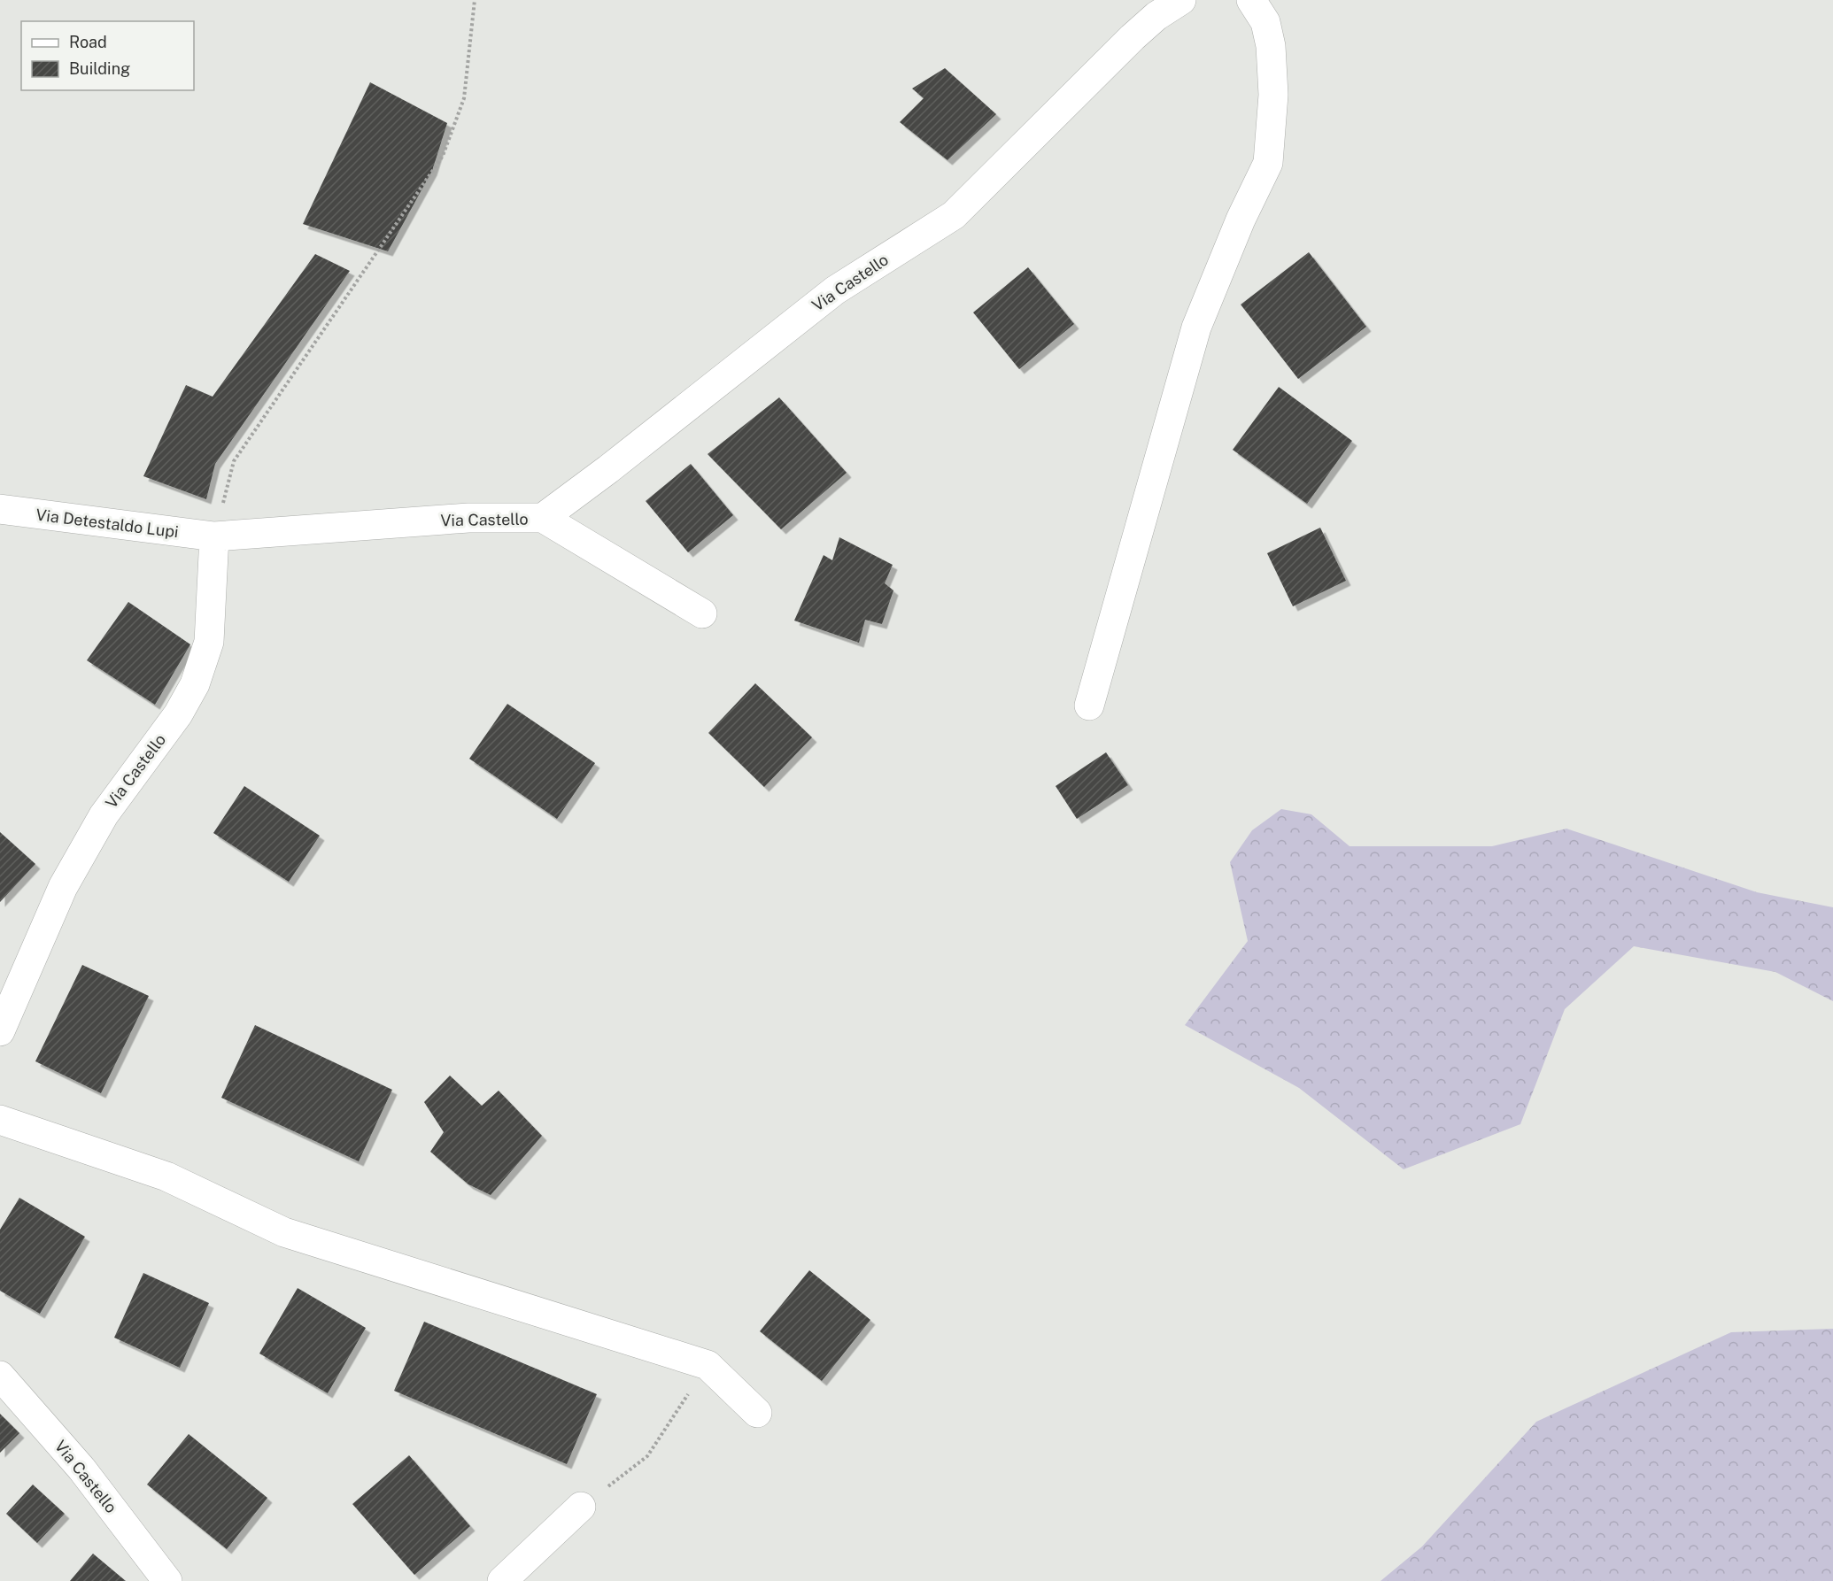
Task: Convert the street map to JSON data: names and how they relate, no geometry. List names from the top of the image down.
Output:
{
  "streets": {
    "street": ["Via Castello", "Via Detestaldo Lupi"]
  },
  "crossings": [
    ["Via Castello", "Via Detestaldo Lupi"]
  ],
  "legend": ["Road", "Building"]
}
